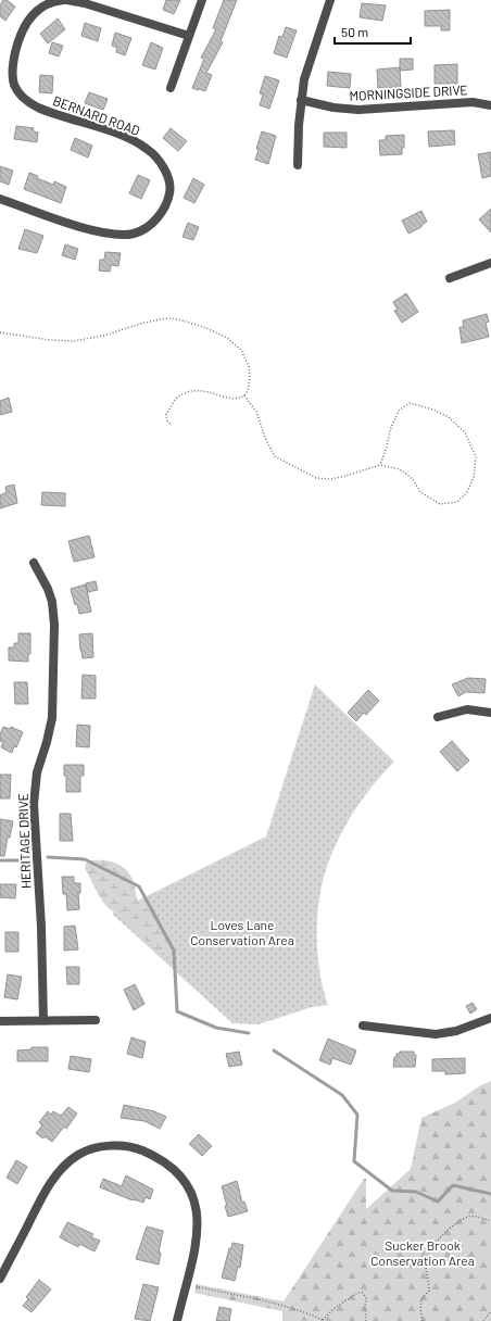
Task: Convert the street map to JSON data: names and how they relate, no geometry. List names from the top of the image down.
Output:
{
  "streets": {
    "street": ["MORNINGSIDE DRIVE", "BERNARD ROAD", "HERITAGE DRIVE"]
  },
  "parks": ["Loves Lane Conservation Area", "Sucker Brook Conservation Area"],
  "scale_bar": "50 m"
}
